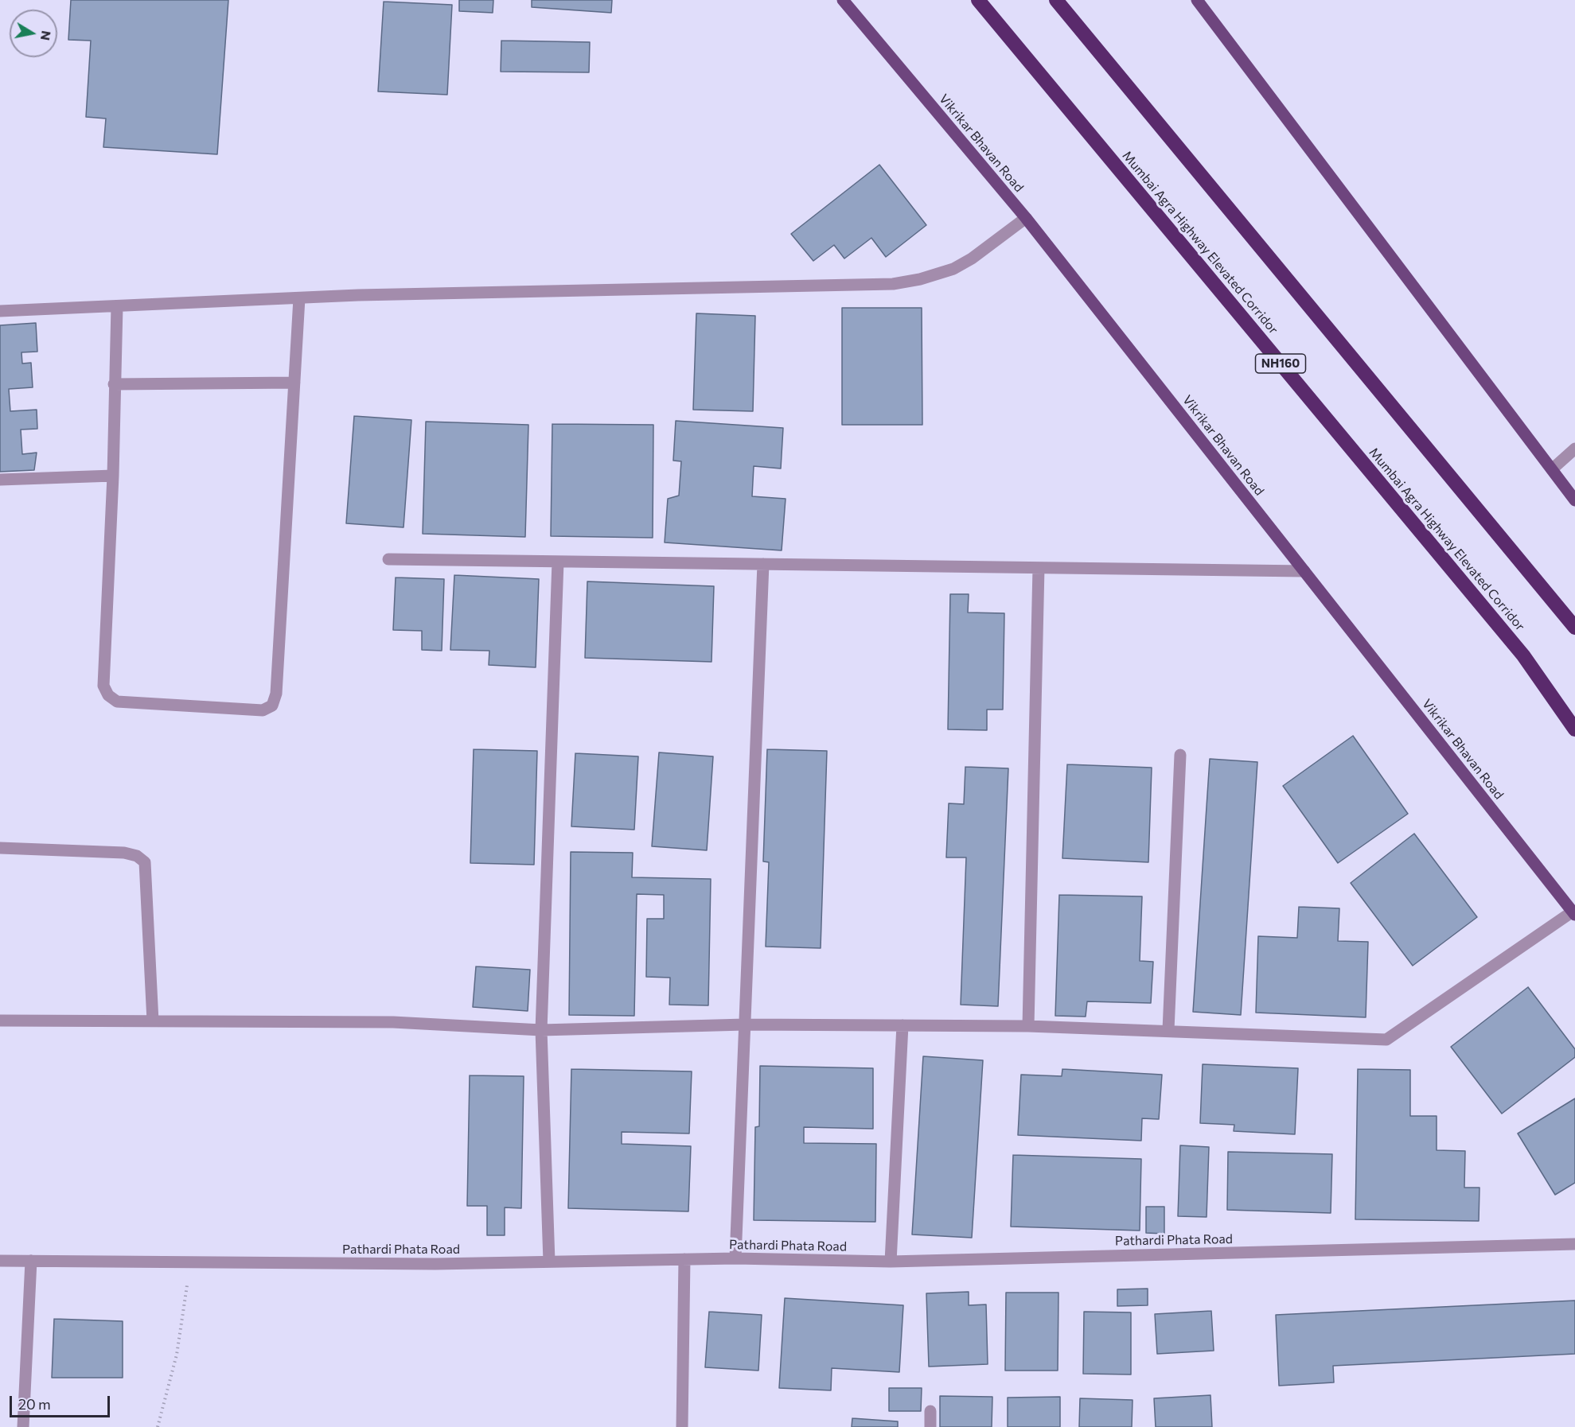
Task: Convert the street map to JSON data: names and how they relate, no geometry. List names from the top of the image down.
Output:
{
  "streets": {
    "highway": ["Mumbai Agra Highway Elevated Corridor", "NH160"],
    "main road": ["Vikrikar Bhavan Road"],
    "street": ["Pathardi Phata Road"]
  },
  "scale_bar": "20 m",
  "north": "right"
}
